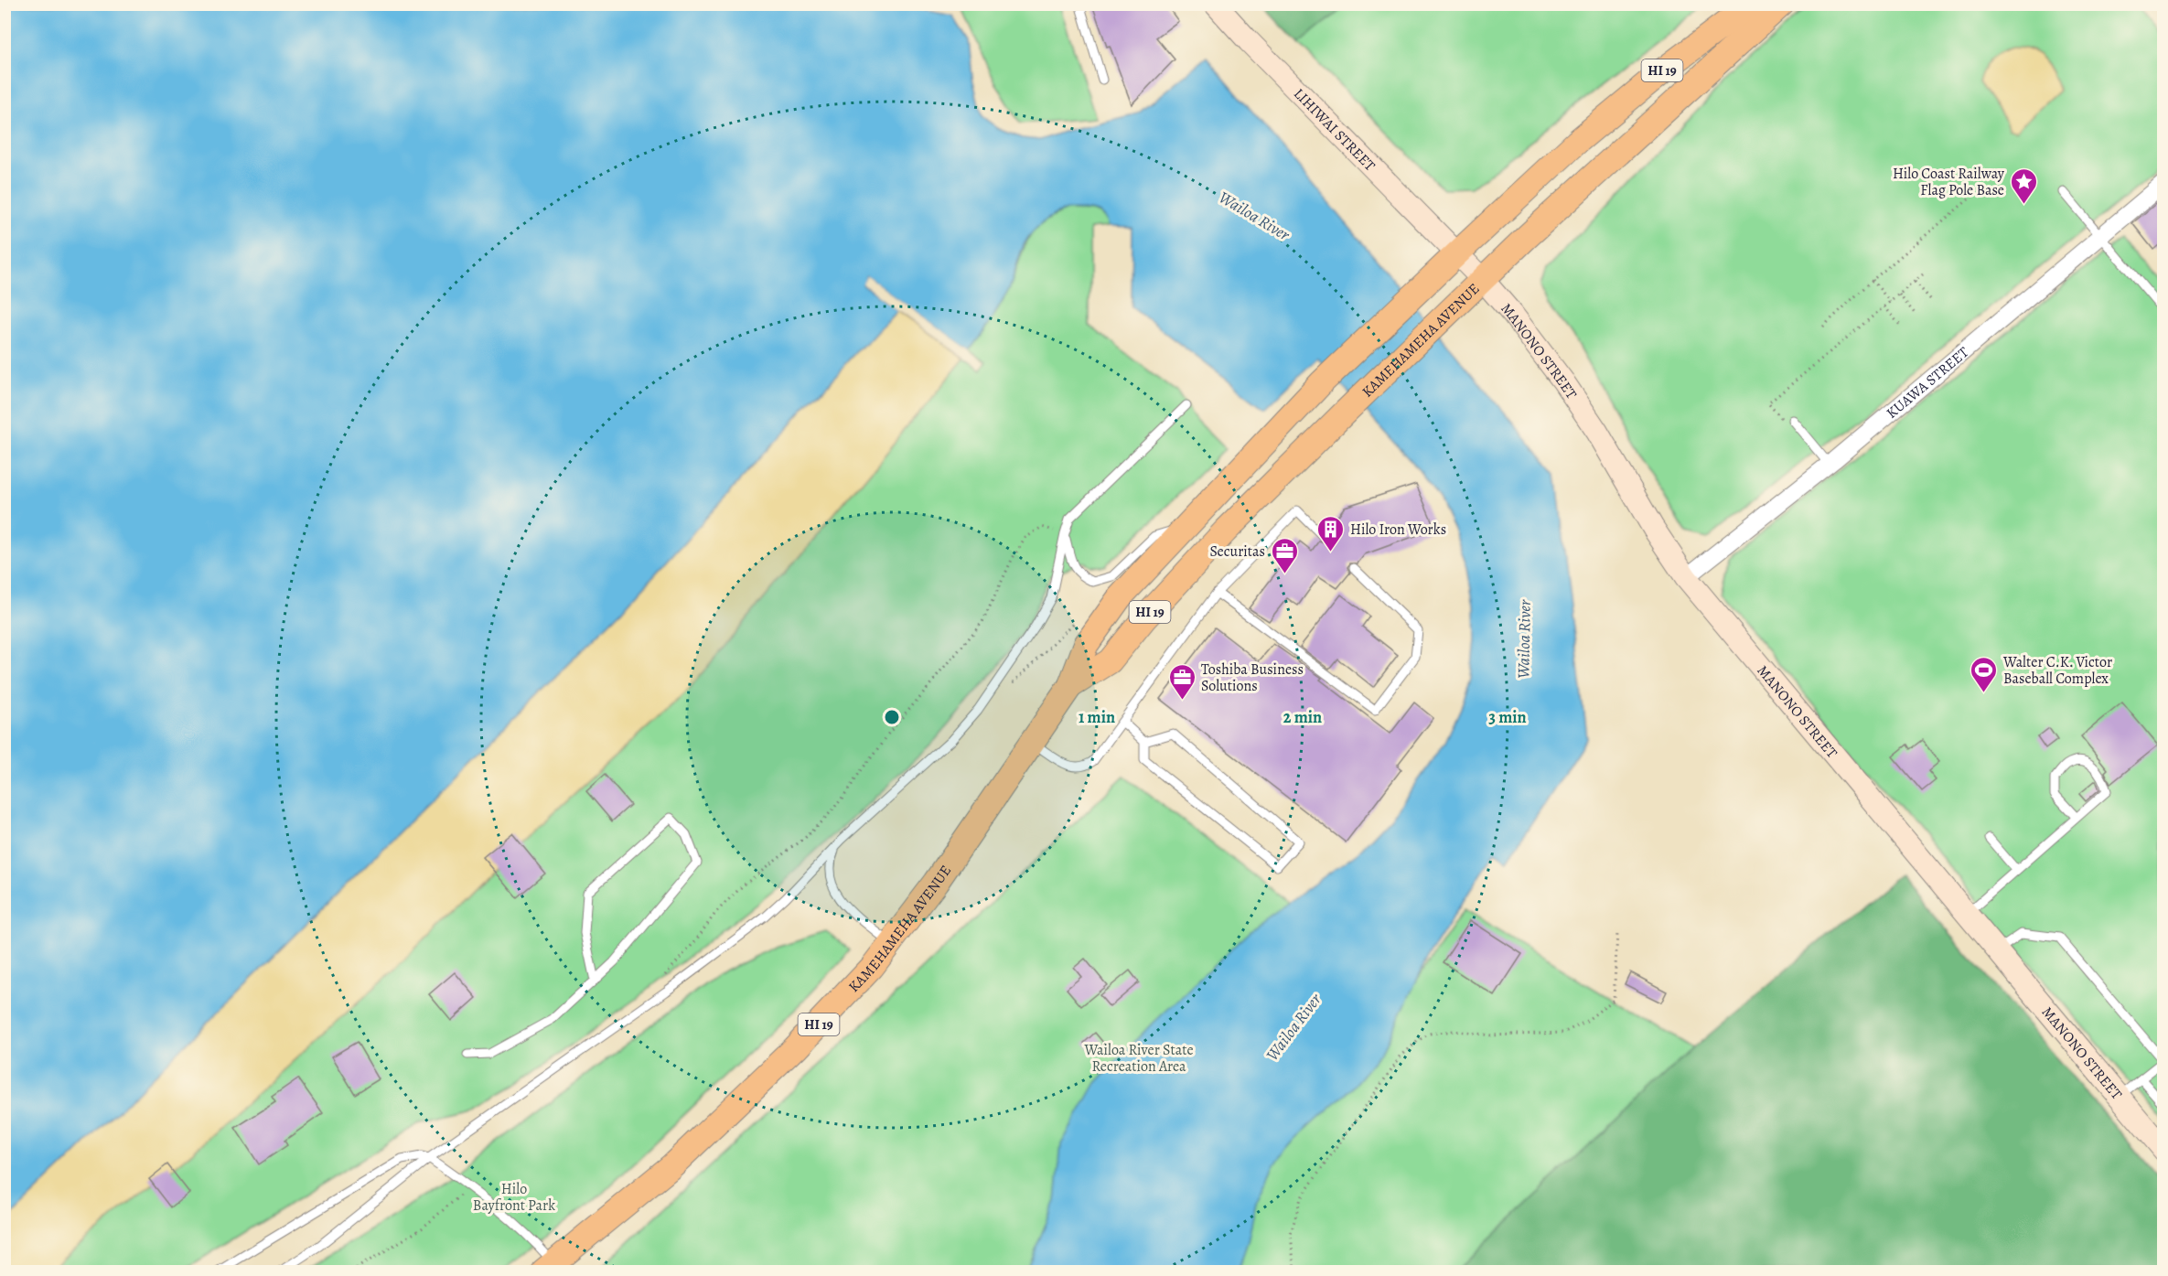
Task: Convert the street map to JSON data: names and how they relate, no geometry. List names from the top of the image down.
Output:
{
  "streets": {
    "main road": ["HI 19", "KAMEHAMEHA AVENUE"],
    "street": ["LIHIWAI STREET", "MANONO STREET", "KUAWA STREET"]
  },
  "crossings": [
    ["LIHIWAI STREET", "KAMEHAMEHA AVENUE"],
    ["LIHIWAI STREET", "MANONO STREET"],
    ["KAMEHAMEHA AVENUE", "MANONO STREET"],
    ["MANONO STREET", "KUAWA STREET"]
  ],
  "water": ["Wailoa River"],
  "parks": ["Wailoa River State Recreation Area", "Hilo Bayfront Park"],
  "places": {
    "place": ["Hilo Coast Railway Flag Pole Base"],
    "building": ["Hilo Iron Works"],
    "office": ["Securitas", "Toshiba Business Solutions"],
    "sports": ["Walter C.K. Victor Baseball Complex"]
  },
  "rings": ["1 min", "2 min", "3 min"]
}
